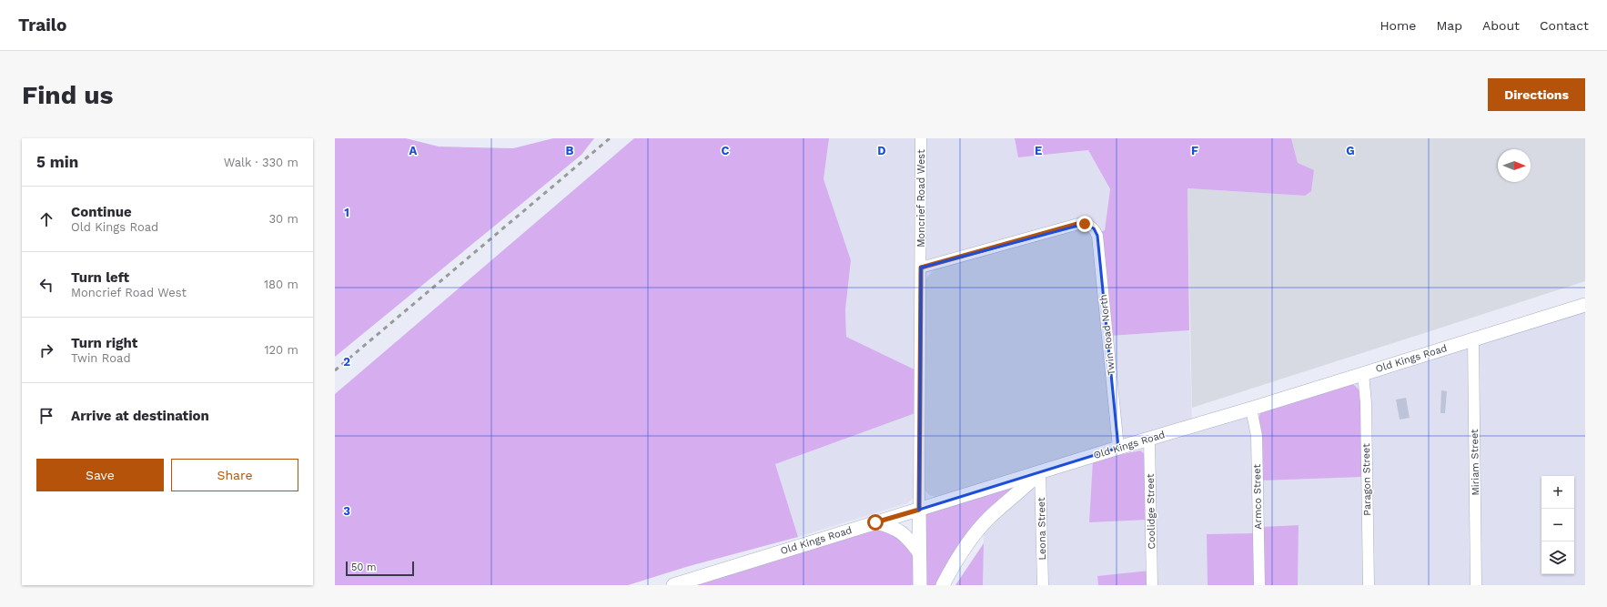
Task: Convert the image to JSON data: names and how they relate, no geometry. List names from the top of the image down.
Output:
{
  "streets": {
    "street": [
      "Moncrief Road West",
      "Twin Road North",
      "Old Kings Road",
      "Miriam Street",
      "Paragon Street",
      "Armco Street",
      "Coolidge Street",
      "Leona Street"
    ]
  },
  "crossings": [
    ["Moncrief Road West", "Twin Road North"],
    ["Moncrief Road West", "Old Kings Road"],
    ["Twin Road North", "Old Kings Road"],
    ["Old Kings Road", "Miriam Street"],
    ["Old Kings Road", "Paragon Street"],
    ["Old Kings Road", "Armco Street"],
    ["Old Kings Road", "Coolidge Street"],
    ["Old Kings Road", "Leona Street"]
  ],
  "scale_bar": "50 m",
  "north": "right",
  "page": {
    "header": "Trailo",
    "nav": [
      "Home",
      "Map",
      "About",
      "Contact"
    ],
    "buttons": [
      "Directions",
      ["Save", "Share"]
    ],
    "title": "Find us",
    "heading": ["5 min", "Walk · 330 m"],
    "list": [
      ["Continue", "Old Kings Road", "30 m"],
      ["Turn left", "Moncrief Road West", "180 m"],
      ["Turn right", "Twin Road", "120 m"],
      "Arrive at destination"
    ],
    "map_buttons": ["+", "−"],
    "scale": "50 m"
  },
  "grid": {
    "columns": [
      "A",
      "B",
      "C",
      "D",
      "E",
      "F",
      "G"
    ],
    "rows": ["1", "2", "3"]
  }
}
